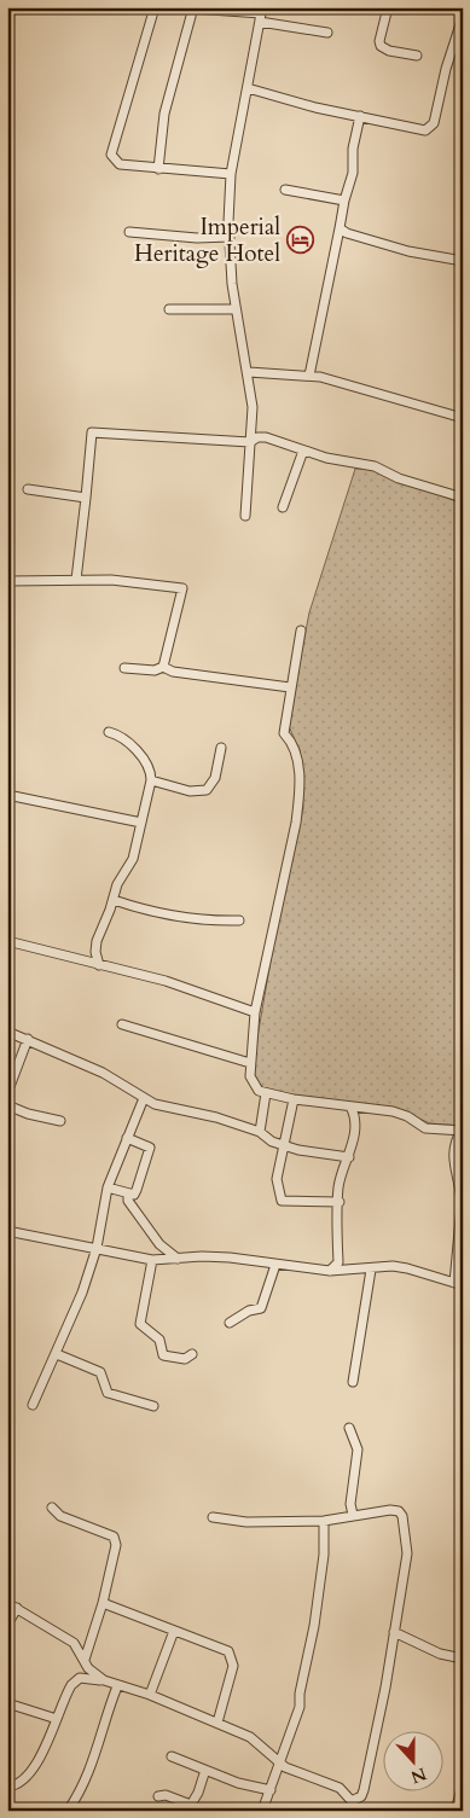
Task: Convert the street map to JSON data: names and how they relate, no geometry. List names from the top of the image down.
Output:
{
  "places": {
    "hotel": ["Imperial Heritage Hotel"]
  },
  "north": "bottom"
}
